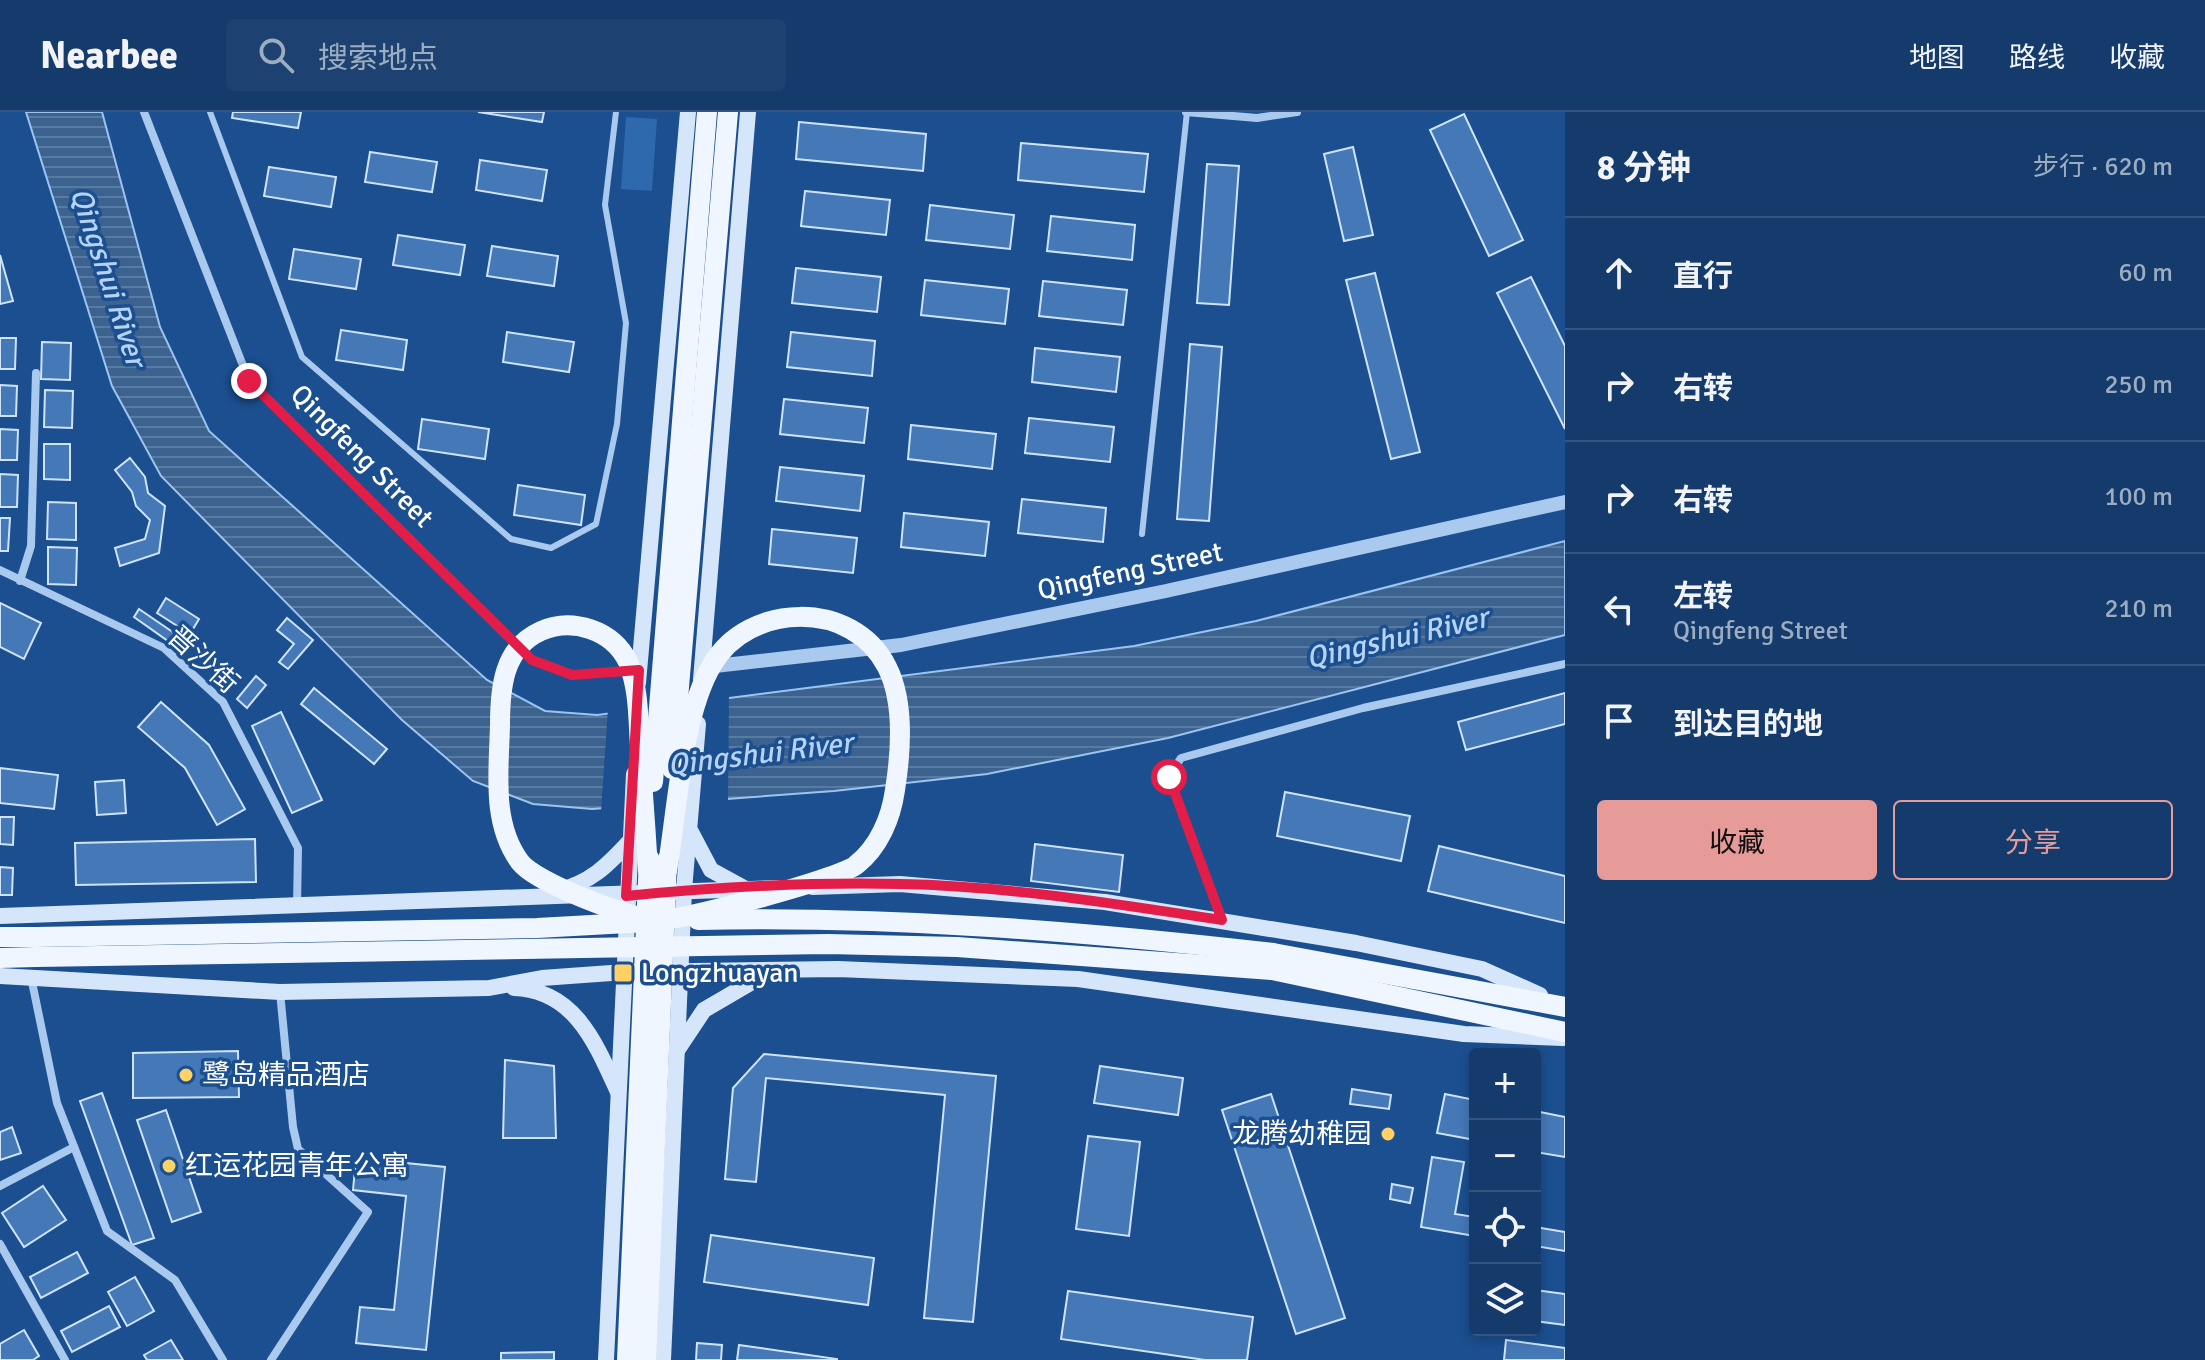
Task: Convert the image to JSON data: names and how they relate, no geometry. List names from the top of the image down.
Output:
{
  "streets": {
    "street": ["Qingfeng Street", "晋沙街"]
  },
  "water": ["Qingshui River"],
  "places": {
    "transit": ["Longzhuayan"],
    "other": ["鹭岛精品酒店", "龙腾幼稚园", "红运花园青年公寓"]
  },
  "page": {
    "header": "Nearbee",
    "search": "搜索地点",
    "nav": ["地图", "路线", "收藏"],
    "heading": ["8 分钟", "步行 · 620 m"],
    "list": [
      ["直行", "60 m"],
      ["右转", "250 m"],
      ["右转", "100 m"],
      ["左转", "Qingfeng Street", "210 m"],
      "到达目的地"
    ],
    "buttons": ["收藏", "分享"],
    "map_buttons": ["+", "−"]
  }
}
